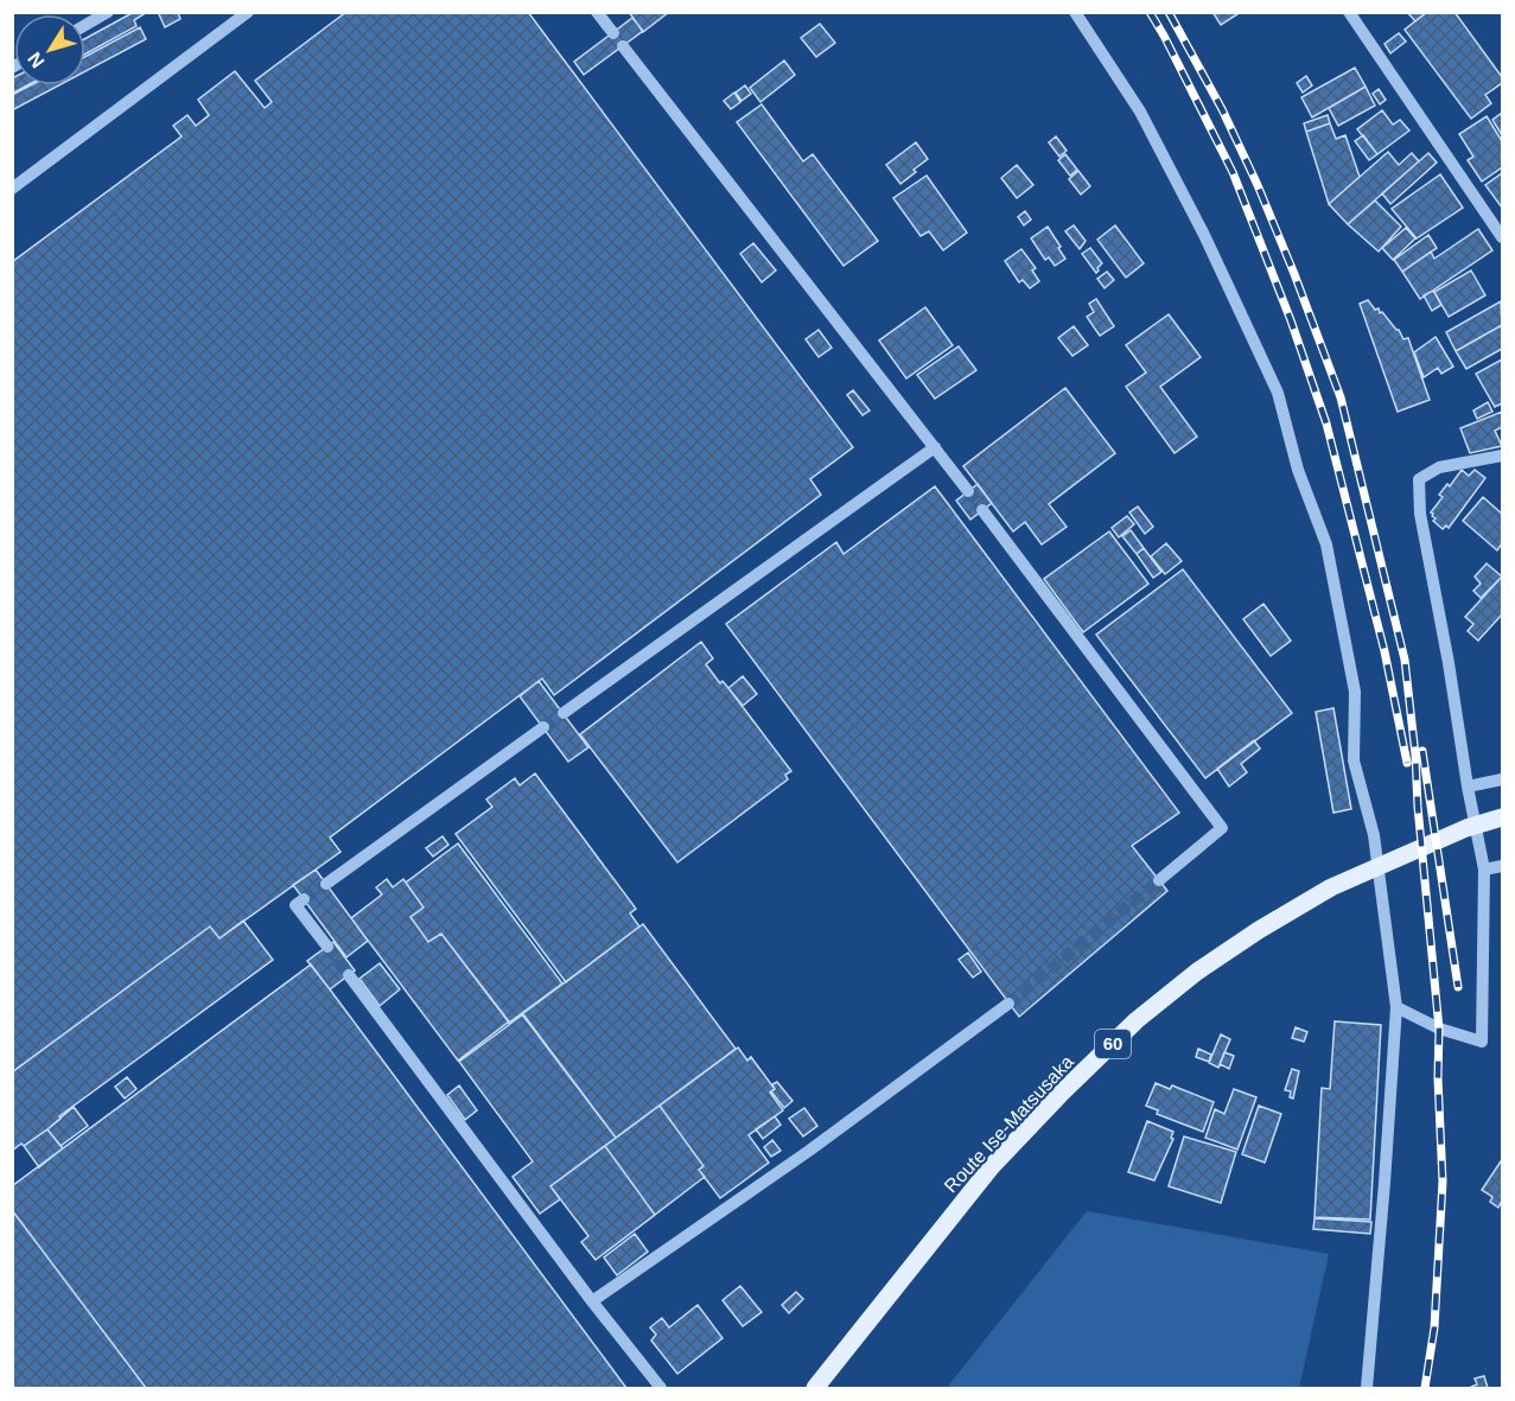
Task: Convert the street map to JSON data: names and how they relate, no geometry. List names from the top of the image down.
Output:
{
  "streets": {
    "main road": ["60", "Route Ise-Matsusaka"]
  },
  "north": "bottom left"
}
